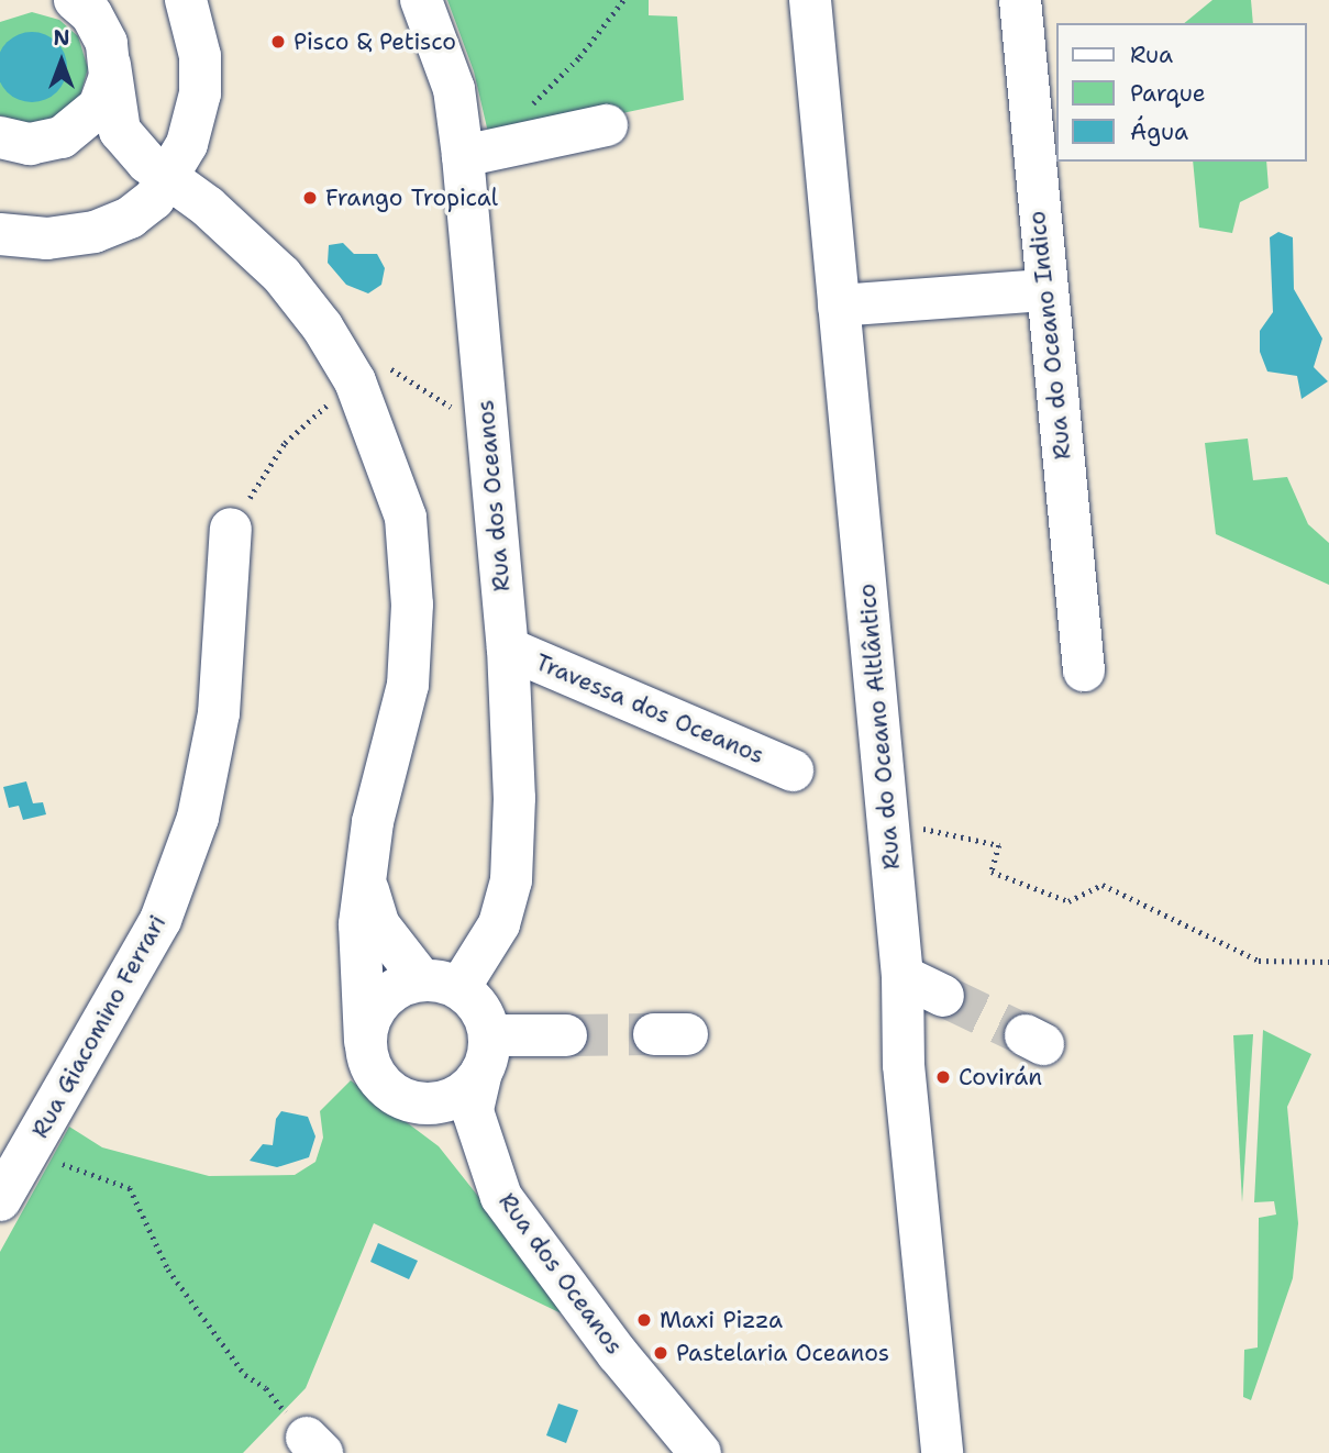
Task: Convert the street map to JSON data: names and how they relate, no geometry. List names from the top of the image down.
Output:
{
  "streets": {
    "street": [
      "Rua do Oceano Indico",
      "Rua dos Oceanos",
      "Travessa dos Oceanos",
      "Rua do Oceano Altlântico",
      "Rua Giacomino Ferrari"
    ]
  },
  "crossings": [
    ["Rua dos Oceanos", "Travessa dos Oceanos"]
  ],
  "places": [
    "Pisco & Petisco",
    "Frango Tropical",
    "Covirán",
    "Maxi Pizza",
    "Pastelaria Oceanos"
  ],
  "legend": ["Rua", "Parque", "Água"],
  "north": "top"
}
